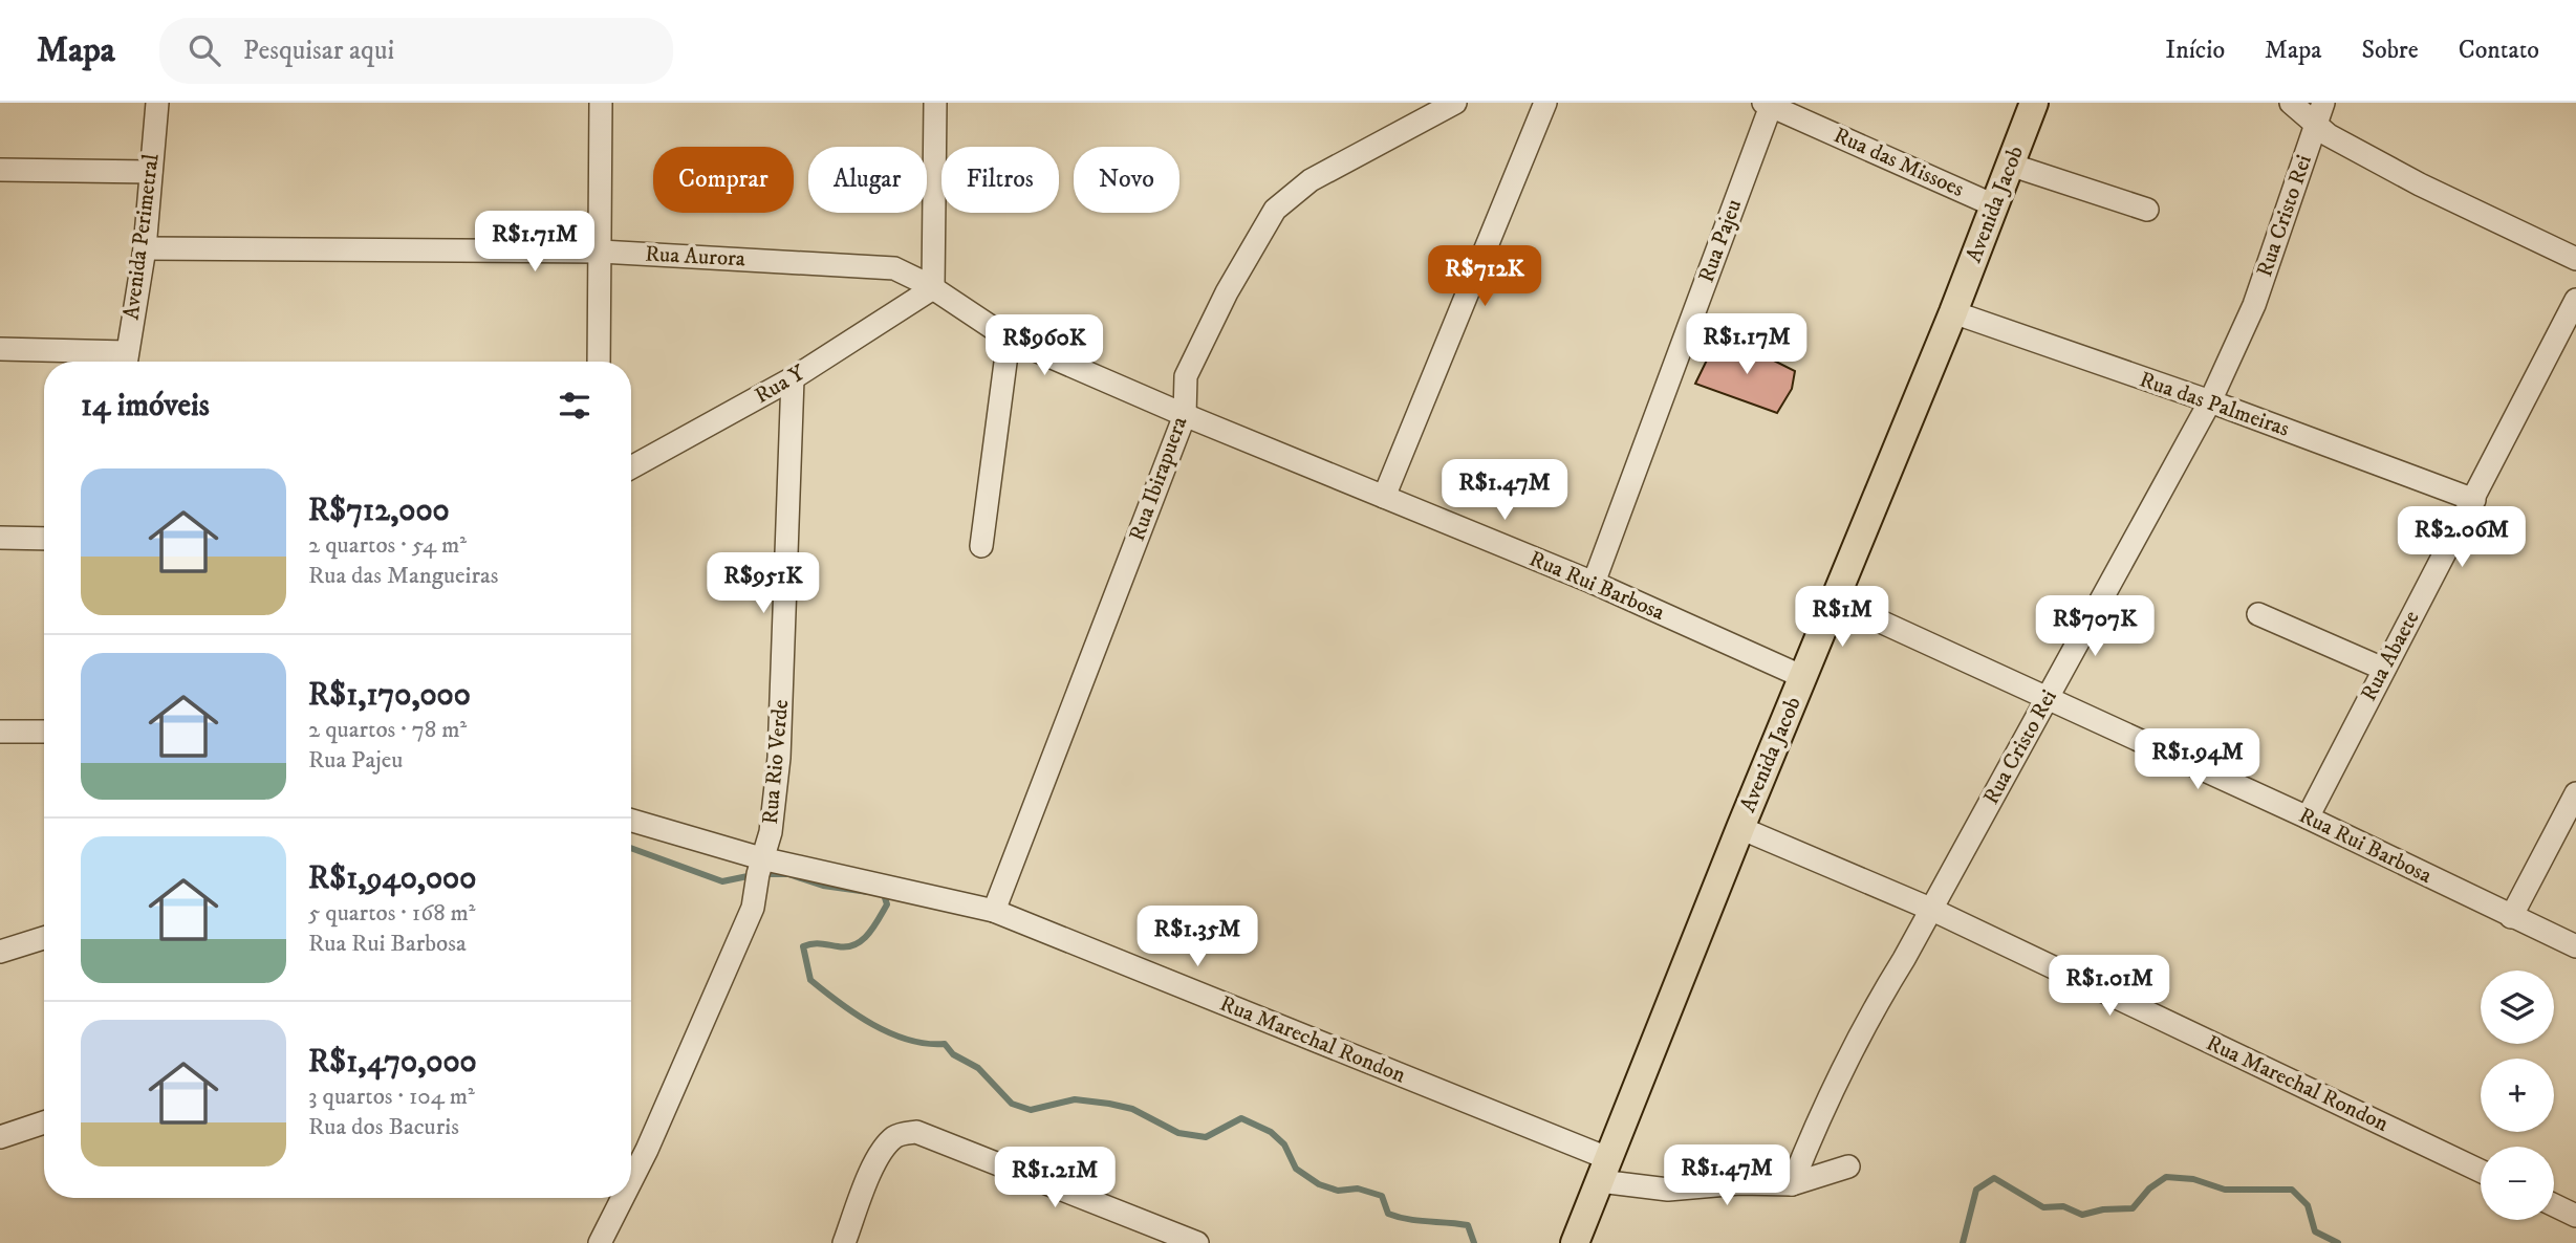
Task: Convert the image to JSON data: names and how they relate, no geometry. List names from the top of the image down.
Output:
{
  "streets": {
    "main road": ["Avenida Jacob"],
    "street": [
      "Rua das Missoes",
      "Rua Cristo Rei",
      "Avenida Perimetral",
      "Rua Pajeu",
      "Rua Aurora",
      "Rua Y",
      "Rua das Palmeiras",
      "Rua Ibirapuera",
      "Rua Rui Barbosa",
      "Rua Abaete",
      "Rua Rio Verde",
      "Rua Marechal Rondon"
    ]
  },
  "crossings": [
    ["Rua das Missoes", "Avenida Jacob"],
    ["Rua das Missoes", "Rua Pajeu"],
    ["Avenida Jacob", "Rua das Palmeiras"],
    ["Avenida Jacob", "Rua Rui Barbosa"],
    ["Avenida Jacob", "Rua Marechal Rondon"],
    ["Rua Cristo Rei", "Rua das Palmeiras"],
    ["Rua Cristo Rei", "Rua Rui Barbosa"],
    ["Rua Cristo Rei", "Rua Marechal Rondon"],
    ["Avenida Perimetral", "Rua Aurora"],
    ["Rua Pajeu", "Rua Rui Barbosa"],
    ["Rua Aurora", "Rua Y"],
    ["Rua Aurora", "Rua Rui Barbosa"],
    ["Rua Y", "Rua Rio Verde"],
    ["Rua das Palmeiras", "Rua Abaete"],
    ["Rua Ibirapuera", "Rua Rui Barbosa"],
    ["Rua Ibirapuera", "Rua Marechal Rondon"],
    ["Rua Rui Barbosa", "Rua Abaete"],
    ["Rua Rio Verde", "Rua Marechal Rondon"]
  ],
  "page": {
    "header": "Mapa",
    "search": "Pesquisar aqui",
    "nav": [
      "Início",
      "Mapa",
      "Sobre",
      "Contato"
    ],
    "chip": [
      "Comprar",
      "Alugar",
      "Filtros",
      "Novo"
    ],
    "price": [
      "R$1.71M",
      "R$712K",
      "R$1.17M",
      "R$960K",
      "R$1.47M",
      "R$2.06M",
      "R$951K",
      "R$1M",
      "R$707K",
      "R$1.94M",
      "R$1.35M",
      "R$1.01M",
      "R$1.47M",
      "R$1.21M"
    ],
    "heading": "14 imóveis",
    "list": [
      {
        "name": "R$712,000",
        "note": "2 quartos · 54 m² · Rua das Mangueiras"
      },
      {
        "name": "R$1,170,000",
        "note": "2 quartos · 78 m² · Rua Pajeu"
      },
      {
        "name": "R$1,940,000",
        "note": "5 quartos · 168 m² · Rua Rui Barbosa"
      },
      {
        "name": "R$1,470,000",
        "note": "3 quartos · 104 m² · Rua dos Bacuris"
      }
    ],
    "map_buttons": ["+", "−"]
  }
}
